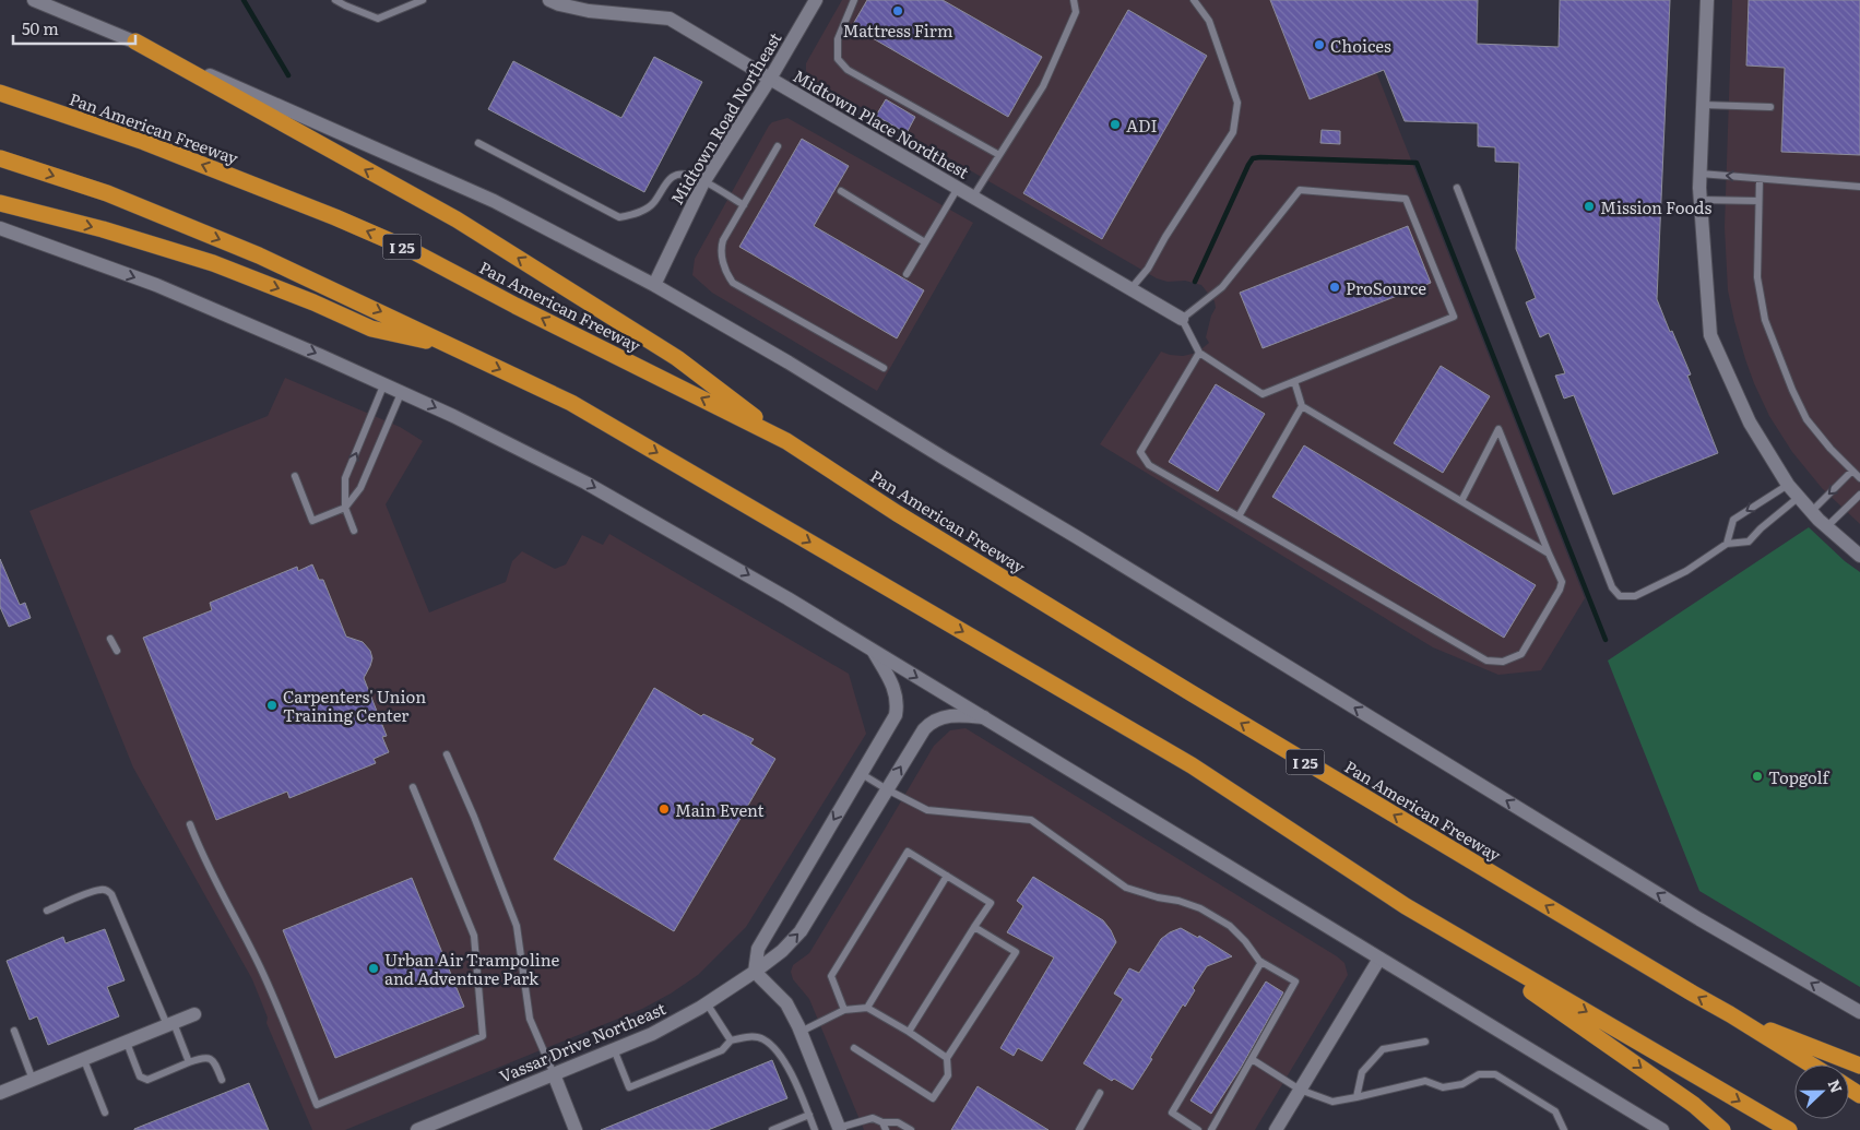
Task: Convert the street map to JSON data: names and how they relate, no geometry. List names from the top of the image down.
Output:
{
  "streets": {
    "highway": ["Pan American Freeway", "I 25"],
    "main road": ["Midtown Road Northeast", "Midtown Place Nordthest", "Vassar Drive Northeast"]
  },
  "crossings": [
    ["Midtown Road Northeast", "Midtown Place Nordthest"]
  ],
  "places": [
    "Mattress Firm",
    "Choices",
    "ADI",
    "Mission Foods",
    "ProSource",
    "Carpenters' Union Training Center",
    "Topgolf",
    "Main Event",
    "Urban Air Trampoline and Adventure Park"
  ],
  "scale_bar": "50 m",
  "north": "right"
}
